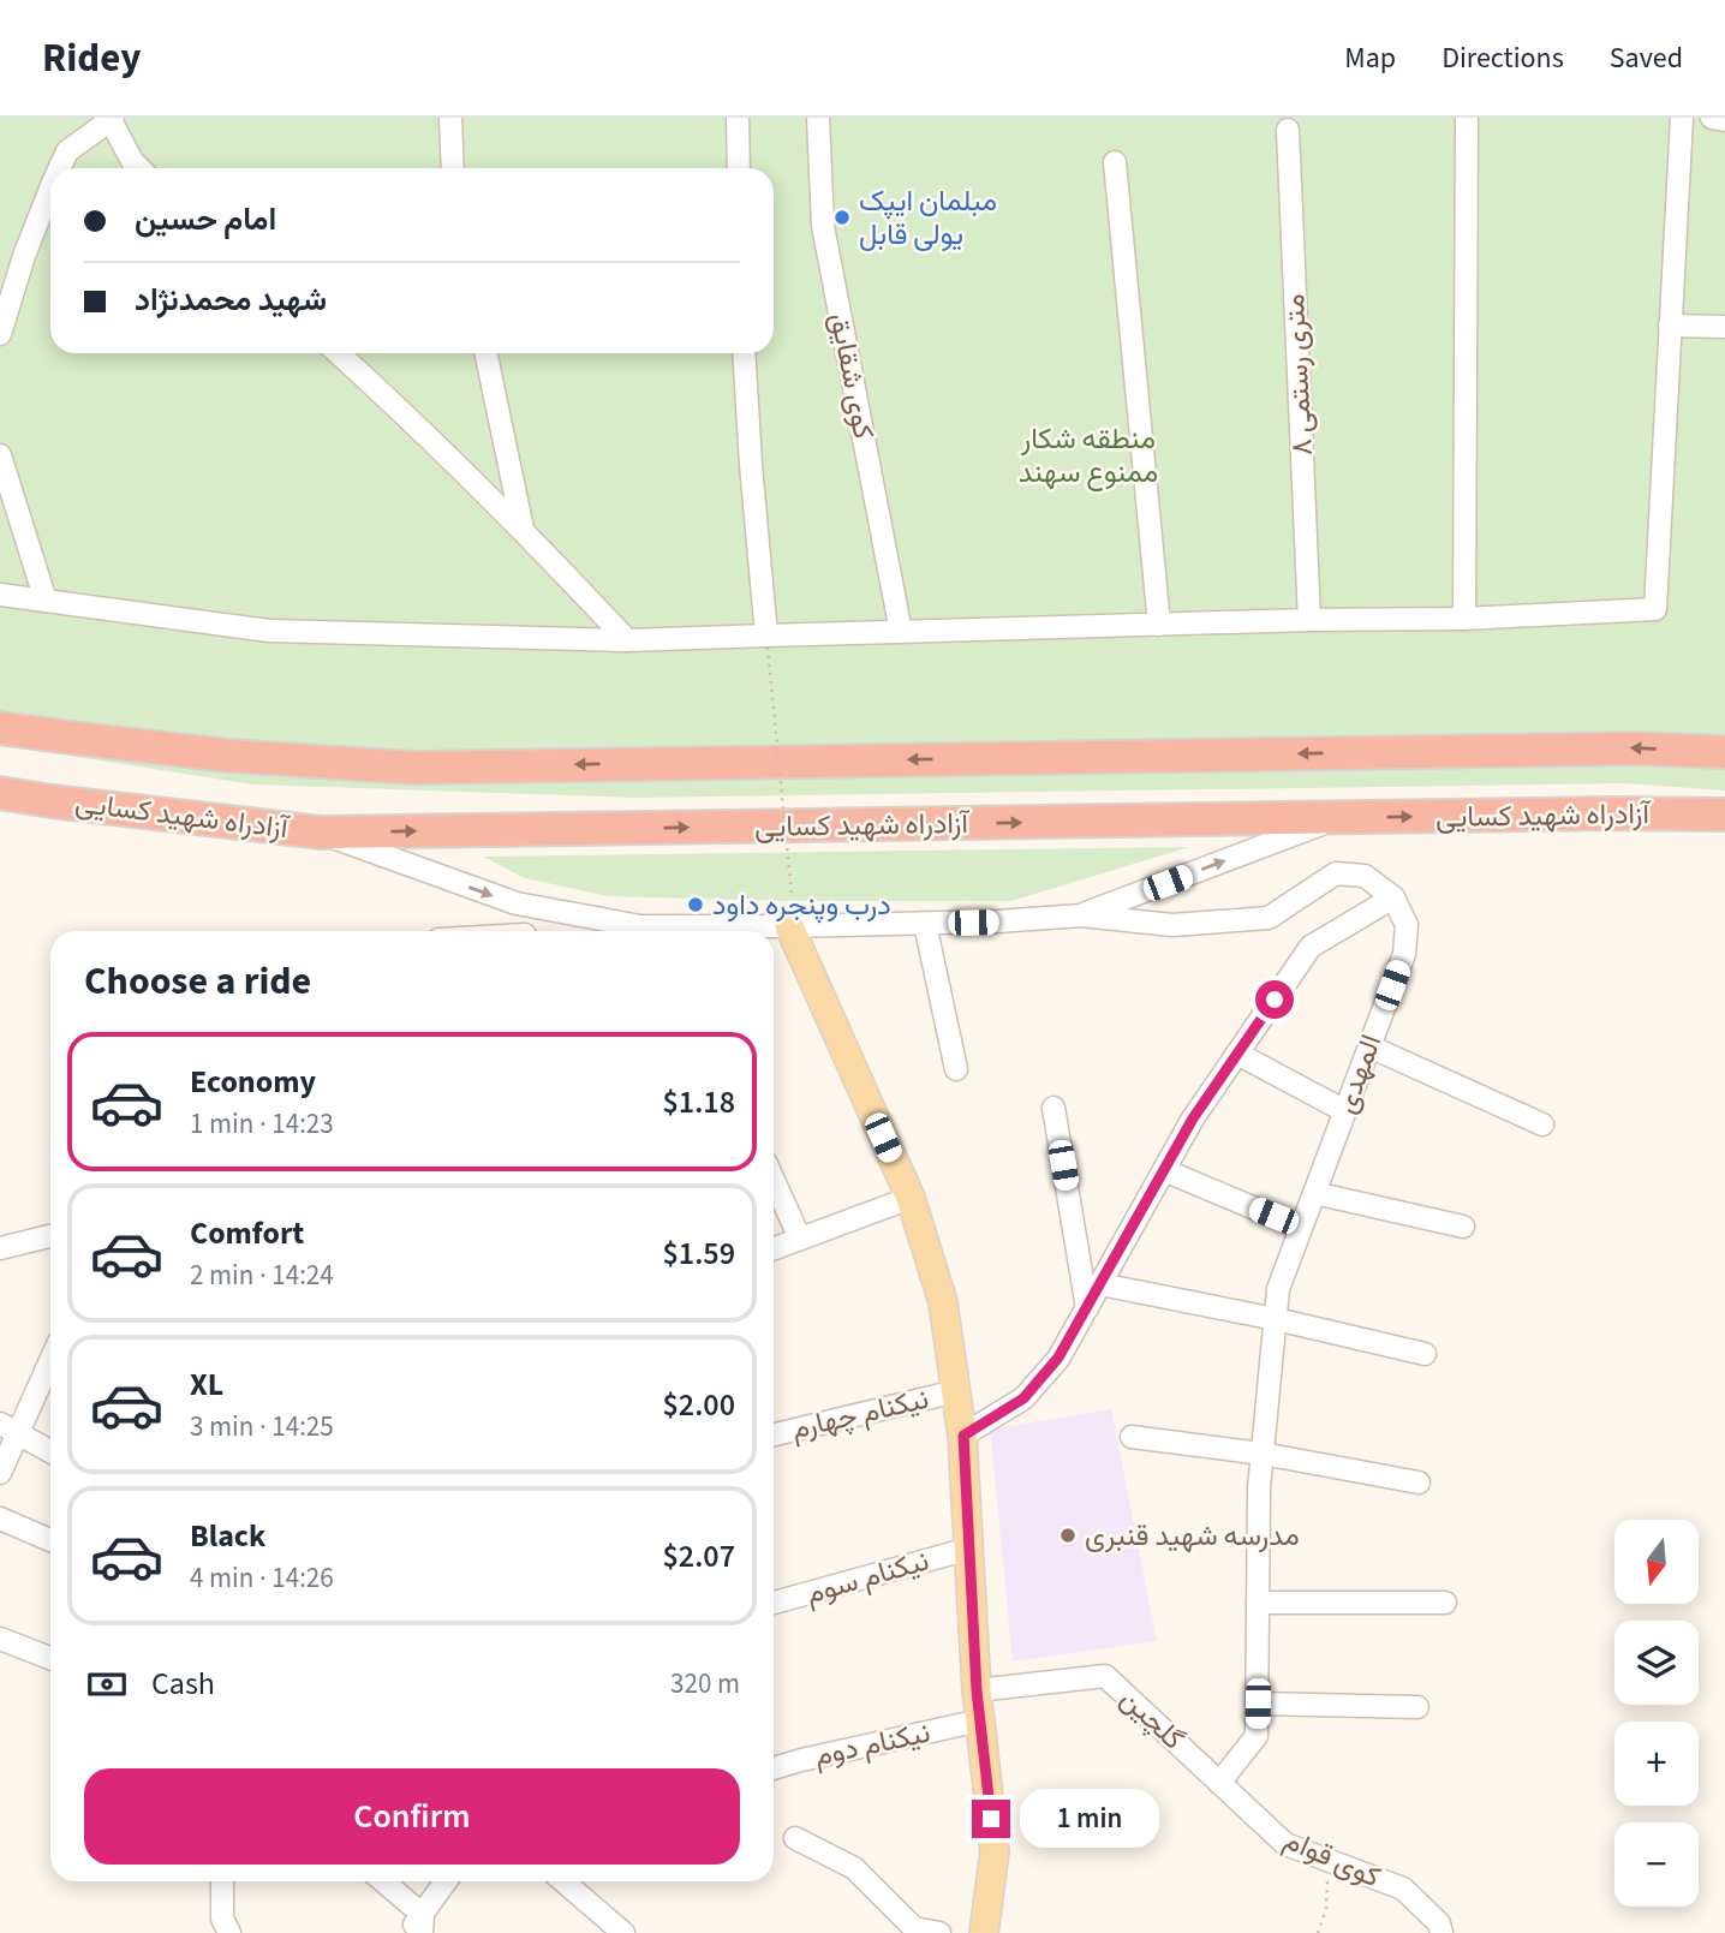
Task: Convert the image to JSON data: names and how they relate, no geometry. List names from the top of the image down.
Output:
{
  "streets": {
    "highway": ["آزادراه شهید کسایی"],
    "street": [
      "۸ متری رستمی",
      "کوی شقایق",
      "المهدی",
      "نیکنام چهارم",
      "نیکنام سوم",
      "گلچین",
      "نیکنام دوم",
      "کوی قوام"
    ]
  },
  "crossings": [
    ["المهدی", "گلچین"],
    ["المهدی", "کوی قوام"],
    ["گلچین", "کوی قوام"]
  ],
  "parks": ["منطقه شکار ممنوع سهند"],
  "places": ["مبلمان ایپک یولی قابل", "درب وپنجره داود", "مدرسه شهید قنبری"],
  "north": "bottom",
  "page": {
    "header": "Ridey",
    "nav": ["Map", "Directions", "Saved"],
    "banner": ["امام حسین", "شهید محمدنژاد"],
    "heading": "Choose a ride",
    "list": [
      {
        "name": "Economy",
        "note": "1 min · 14:23",
        "value": "$1.18"
      },
      {
        "name": "Comfort",
        "note": "2 min · 14:24",
        "value": "$1.59"
      },
      {
        "name": "XL",
        "note": "3 min · 14:25",
        "value": "$2.00"
      },
      {
        "name": "Black",
        "note": "4 min · 14:26",
        "value": "$2.07"
      }
    ],
    "map_buttons": ["+", "−"],
    "pay": ["Cash", "320 m"],
    "buttons": "Confirm",
    "bubble": "1 min"
  }
}
